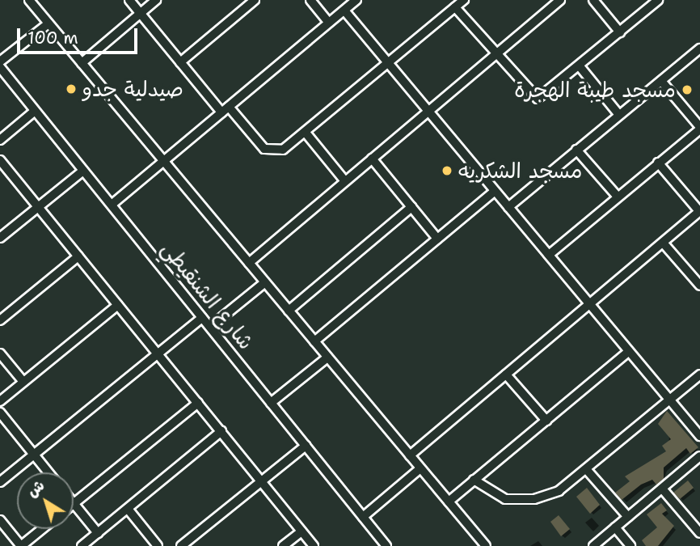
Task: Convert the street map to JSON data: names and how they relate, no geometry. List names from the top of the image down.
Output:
{
  "streets": {
    "street": ["شارع الشنقيطي"]
  },
  "places": ["صيدلية جدو", "مسجد طيبة الهجرة", "مسجد الشكريه"],
  "scale_bar": "100 m",
  "north": "top left"
}
